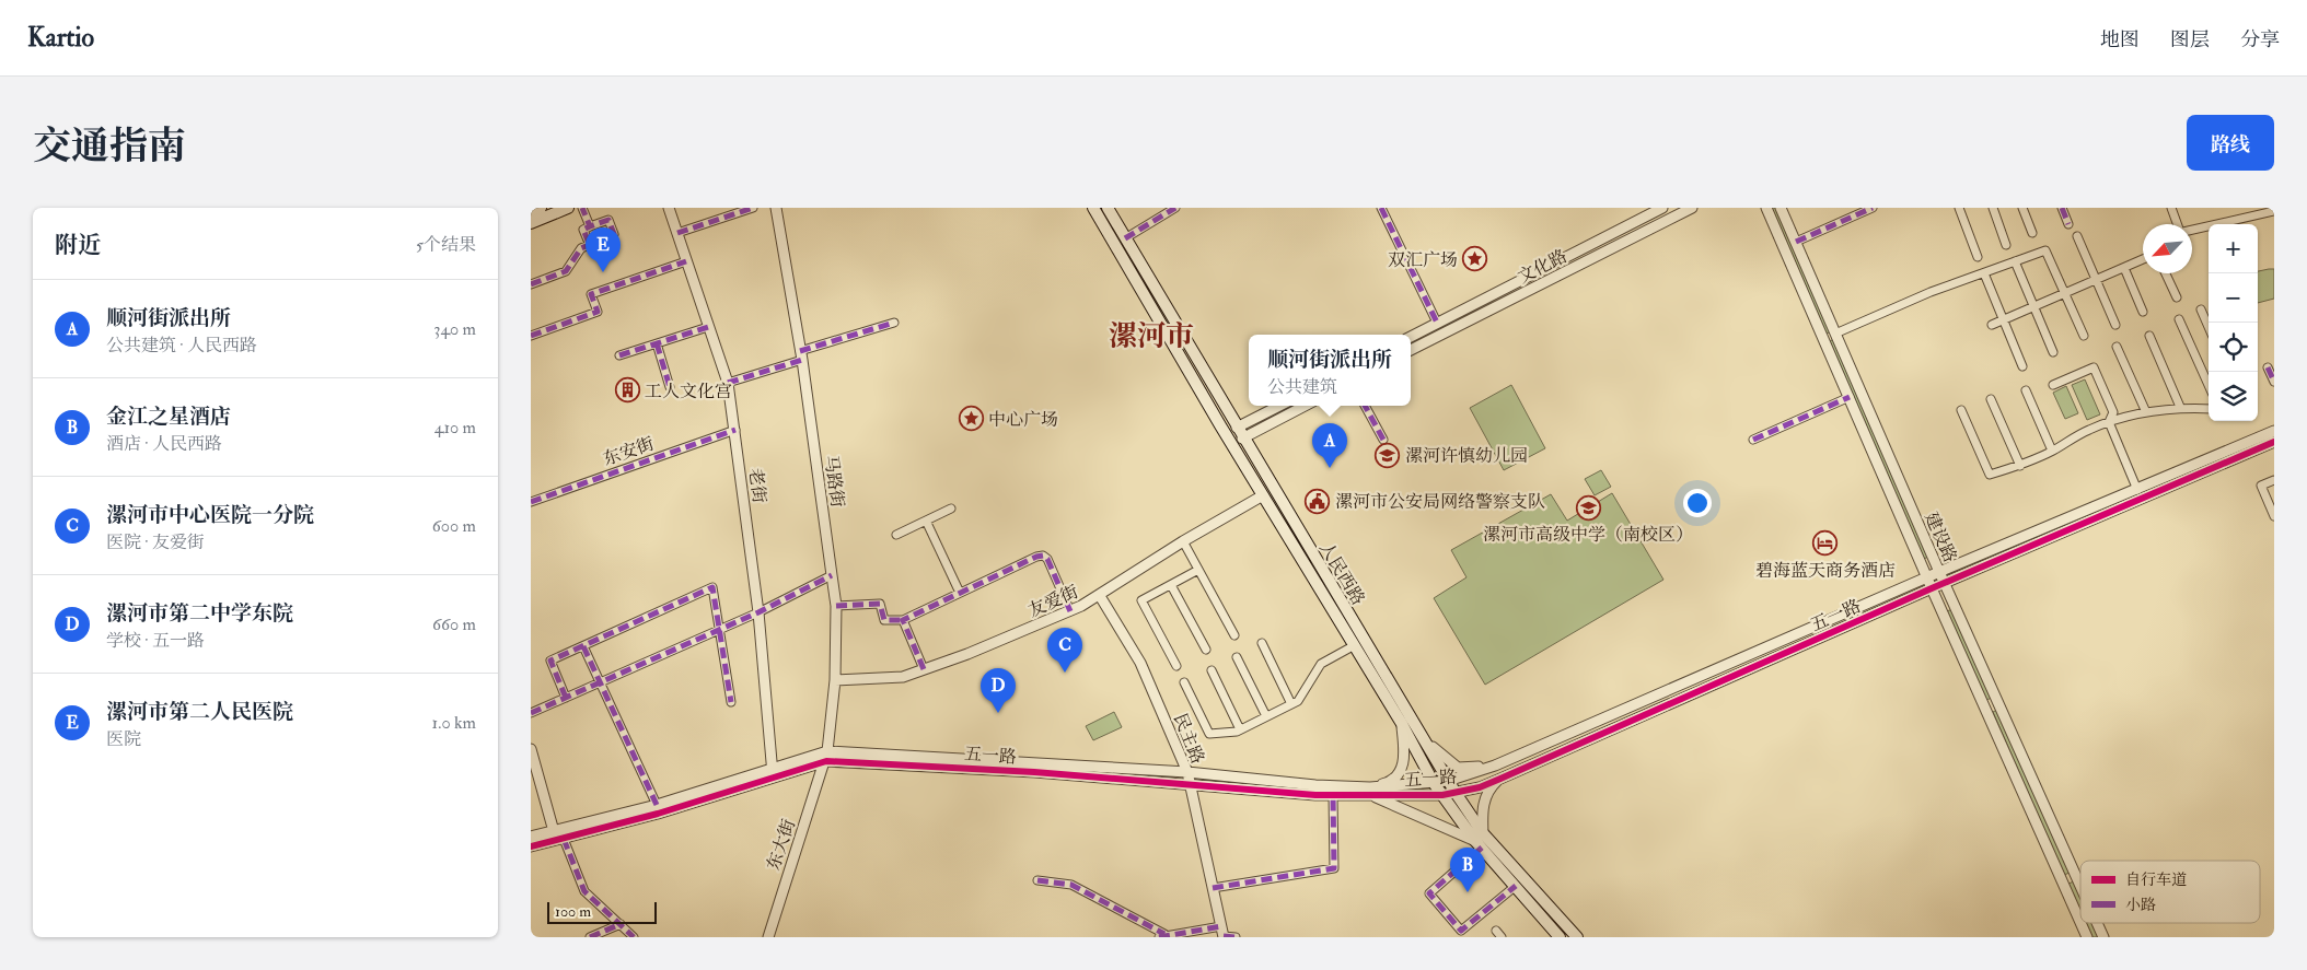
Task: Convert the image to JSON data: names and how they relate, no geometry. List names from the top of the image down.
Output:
{
  "streets": {
    "main road": ["人民西路"],
    "street": [
      "文化路",
      "东安街",
      "马路街",
      "老街",
      "建设路",
      "友爱街",
      "五一路",
      "民主路",
      "东大街"
    ]
  },
  "crossings": [
    ["东安街", "老街"],
    ["马路街", "友爱街"],
    ["马路街", "五一路"],
    ["马路街", "东大街"],
    ["老街", "五一路"],
    ["建设路", "五一路"],
    ["人民西路", "友爱街"],
    ["人民西路", "五一路"],
    ["友爱街", "民主路"],
    ["五一路", "民主路"],
    ["五一路", "东大街"]
  ],
  "districts": ["漯河市"],
  "places": {
    "place": ["双汇广场", "中心广场"],
    "building": ["工人文化宫"],
    "school or university": ["漯河许慎幼儿园", "漯河市高级中学（南校区）"],
    "public building": ["漯河市公安局网络警察支队"],
    "hotel": ["碧海蓝天商务酒店"]
  },
  "legend": ["自行车道", "小路"],
  "scale_bar": "100 m",
  "north": "bottom left",
  "page": {
    "header": "Kartio",
    "nav": ["地图", "图层", "分享"],
    "title": "交通指南",
    "buttons": "路线",
    "heading": ["附近", "5个结果"],
    "map_buttons": ["+", "−"],
    "pins": [
      "E",
      "A",
      "C",
      "D",
      "B"
    ],
    "list": [
      {
        "mark": "A",
        "name": "顺河街派出所",
        "note": "公共建筑 · 人民西路",
        "value": "340 m"
      },
      {
        "mark": "B",
        "name": "金江之星酒店",
        "note": "酒店 · 人民西路",
        "value": "410 m"
      },
      {
        "mark": "C",
        "name": "漯河市中心医院一分院",
        "note": "医院 · 友爱街",
        "value": "600 m"
      },
      {
        "mark": "D",
        "name": "漯河市第二中学东院",
        "note": "学校 · 五一路",
        "value": "660 m"
      },
      {
        "mark": "E",
        "name": "漯河市第二人民医院",
        "note": "医院",
        "value": "1.0 km"
      }
    ],
    "popup": ["顺河街派出所", "公共建筑"],
    "scale": "100 m"
  }
}
